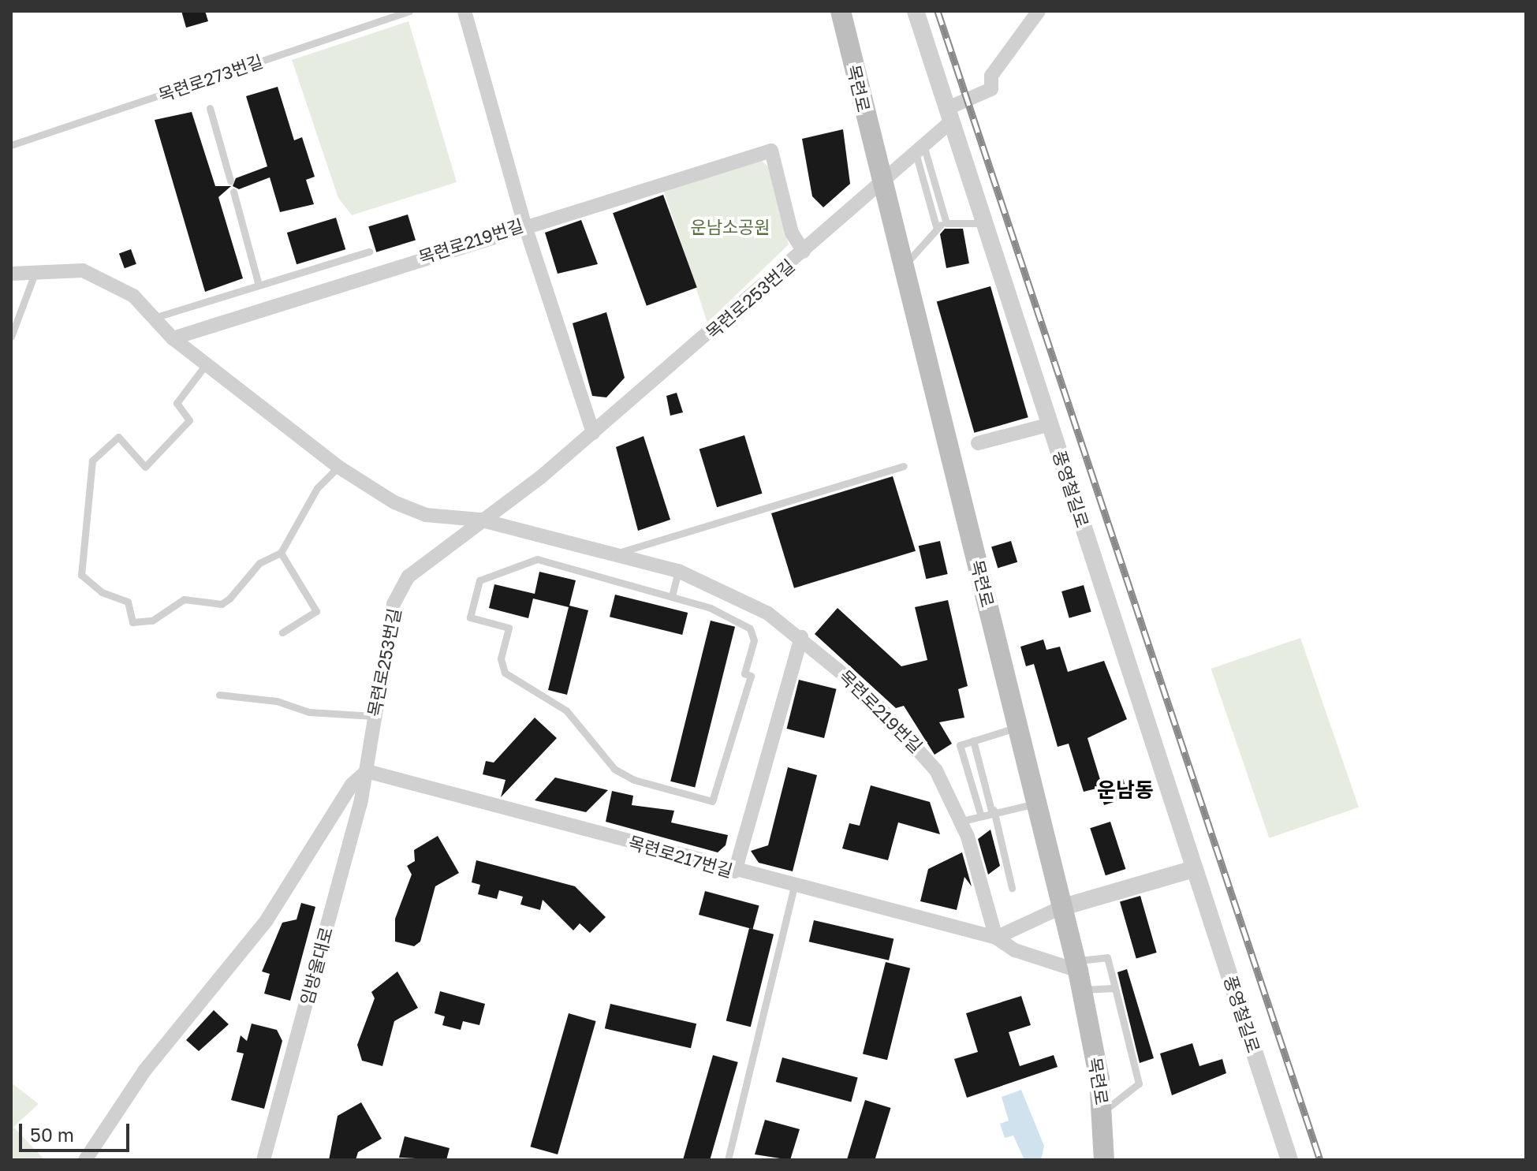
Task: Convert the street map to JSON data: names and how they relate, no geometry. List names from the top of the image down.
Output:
{
  "streets": {
    "main road": ["목련로"],
    "street": [
      "목련로219번길",
      "목련로253번길",
      "풍영철길로",
      "목련로217번길",
      "임방울대로"
    ],
    "lane": ["목련로273번길"]
  },
  "crossings": [
    ["목련로", "목련로253번길"],
    ["목련로", "목련로217번길"],
    ["목련로219번길", "목련로253번길"],
    ["목련로219번길", "목련로217번길"],
    ["목련로253번길", "풍영철길로"],
    ["목련로253번길", "목련로217번길"],
    ["목련로253번길", "임방울대로"],
    ["목련로217번길", "임방울대로"]
  ],
  "districts": ["운남동"],
  "parks": ["운남소공원"],
  "scale_bar": "50 m"
}
